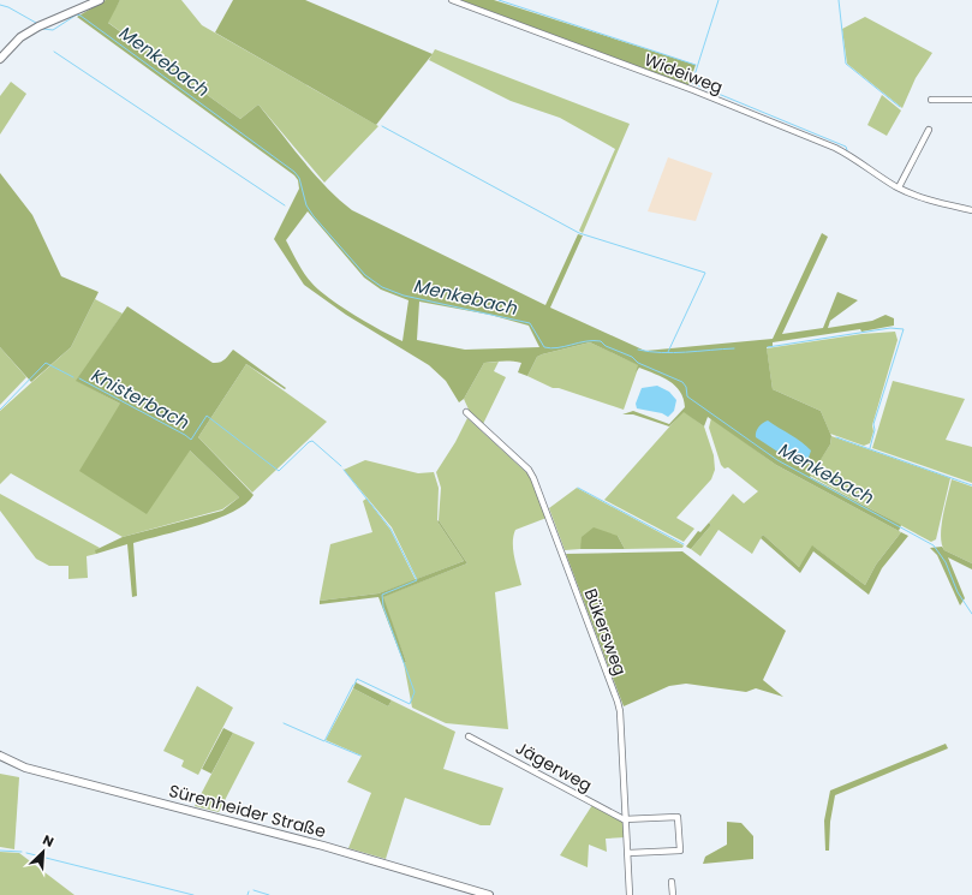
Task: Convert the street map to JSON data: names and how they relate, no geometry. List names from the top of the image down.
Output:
{
  "streets": {
    "main road": ["Sürenheider Straße"],
    "street": ["Wideiweg", "Bükersweg", "Jägerweg"]
  },
  "crossings": [
    ["Bükersweg", "Jägerweg"]
  ],
  "water": ["Menkebach", "Knisterbach"],
  "north": "top right"
}
